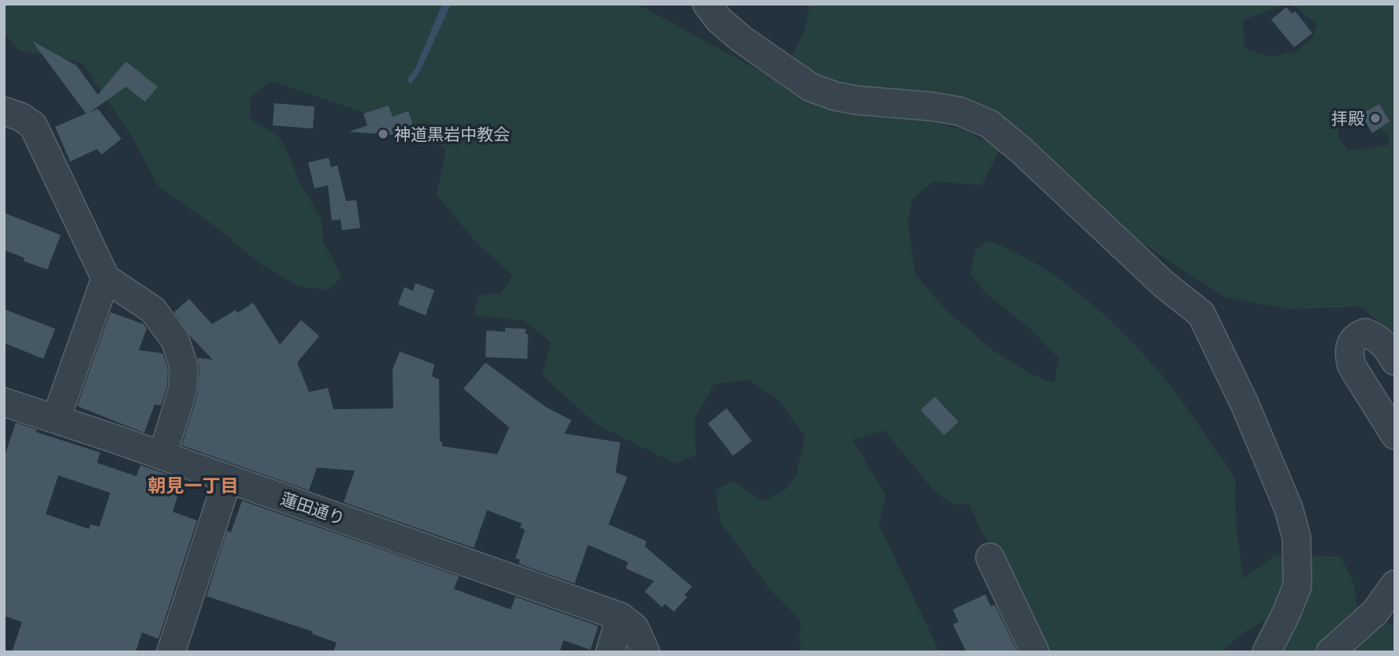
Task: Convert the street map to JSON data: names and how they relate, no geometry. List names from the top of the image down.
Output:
{
  "streets": {
    "street": ["蓮田通り"]
  },
  "districts": ["朝見一丁目"],
  "places": ["拝殿", "神道黒岩中教会"]
}
